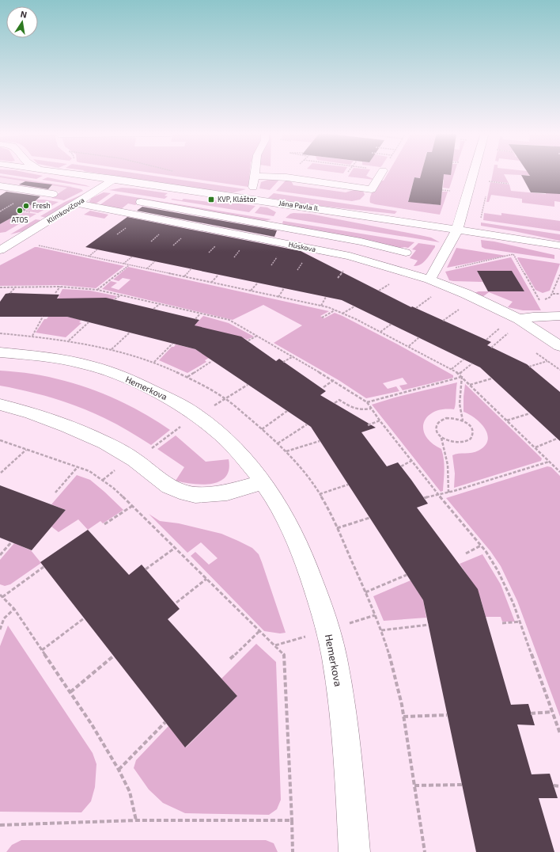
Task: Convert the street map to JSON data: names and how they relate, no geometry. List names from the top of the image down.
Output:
{
  "streets": {
    "street": [
      "Jána Pavla II.",
      "Klimkovičova",
      "Húskova",
      "Hemerkova"
    ]
  },
  "crossings": [
    ["Jána Pavla II.", "Klimkovičova"],
    ["Klimkovičova", "Húskova"]
  ],
  "places": {
    "transit": ["KVP, Kláštor"],
    "other": ["Fresh", "ATOS"]
  },
  "north": "top"
}
